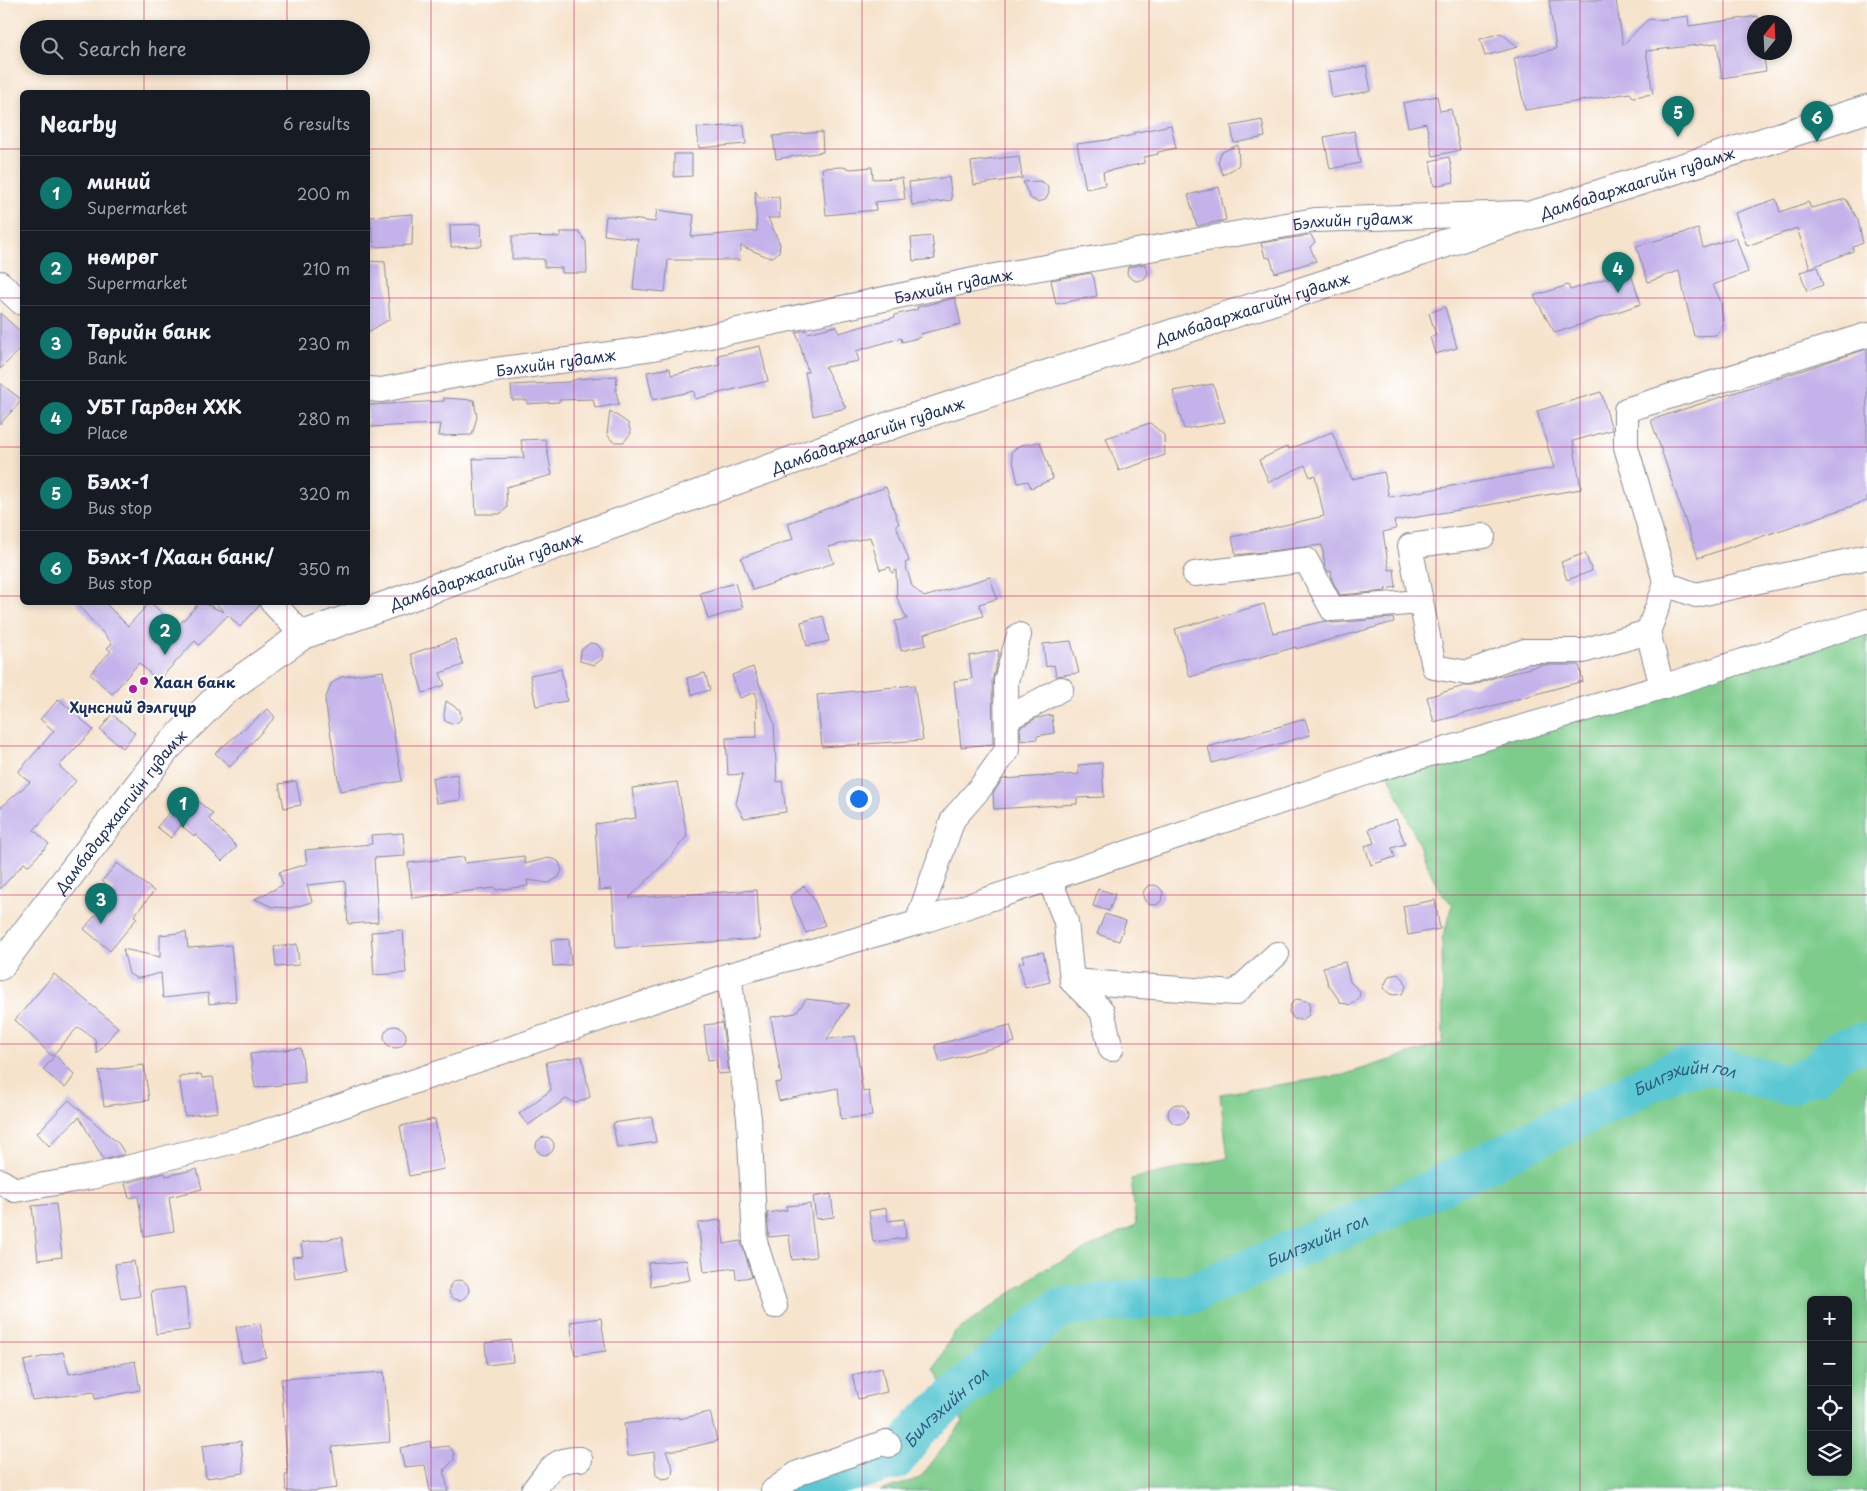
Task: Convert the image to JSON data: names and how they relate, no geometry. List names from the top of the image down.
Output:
{
  "streets": {
    "main road": ["Дамбадаржаагийн гудамж"],
    "street": ["Бэлхийн гудамж"]
  },
  "crossings": [
    ["Дамбадаржаагийн гудамж", "Бэлхийн гудамж"]
  ],
  "water": ["Билгэхийн гол"],
  "places": ["Хаан банк", "Хүнсний дэлгүүр"],
  "north": "top",
  "page": {
    "search": "Search here",
    "heading": ["Nearby", "6 results"],
    "pins": [
      "5",
      "6",
      "4",
      "2",
      "1",
      "3"
    ],
    "list": [
      {
        "mark": "1",
        "name": "миний",
        "note": "Supermarket",
        "value": "200 m"
      },
      {
        "mark": "2",
        "name": "нөмрөг",
        "note": "Supermarket",
        "value": "210 m"
      },
      {
        "mark": "3",
        "name": "Төрийн банк",
        "note": "Bank",
        "value": "230 m"
      },
      {
        "mark": "4",
        "name": "УБТ Гарден ХХК",
        "note": "Place",
        "value": "280 m"
      },
      {
        "mark": "5",
        "name": "Бэлх-1",
        "note": "Bus stop",
        "value": "320 m"
      },
      {
        "mark": "6",
        "name": "Бэлх-1 /Хаан банк/",
        "note": "Bus stop",
        "value": "350 m"
      }
    ],
    "map_buttons": ["+", "−"]
  }
}
